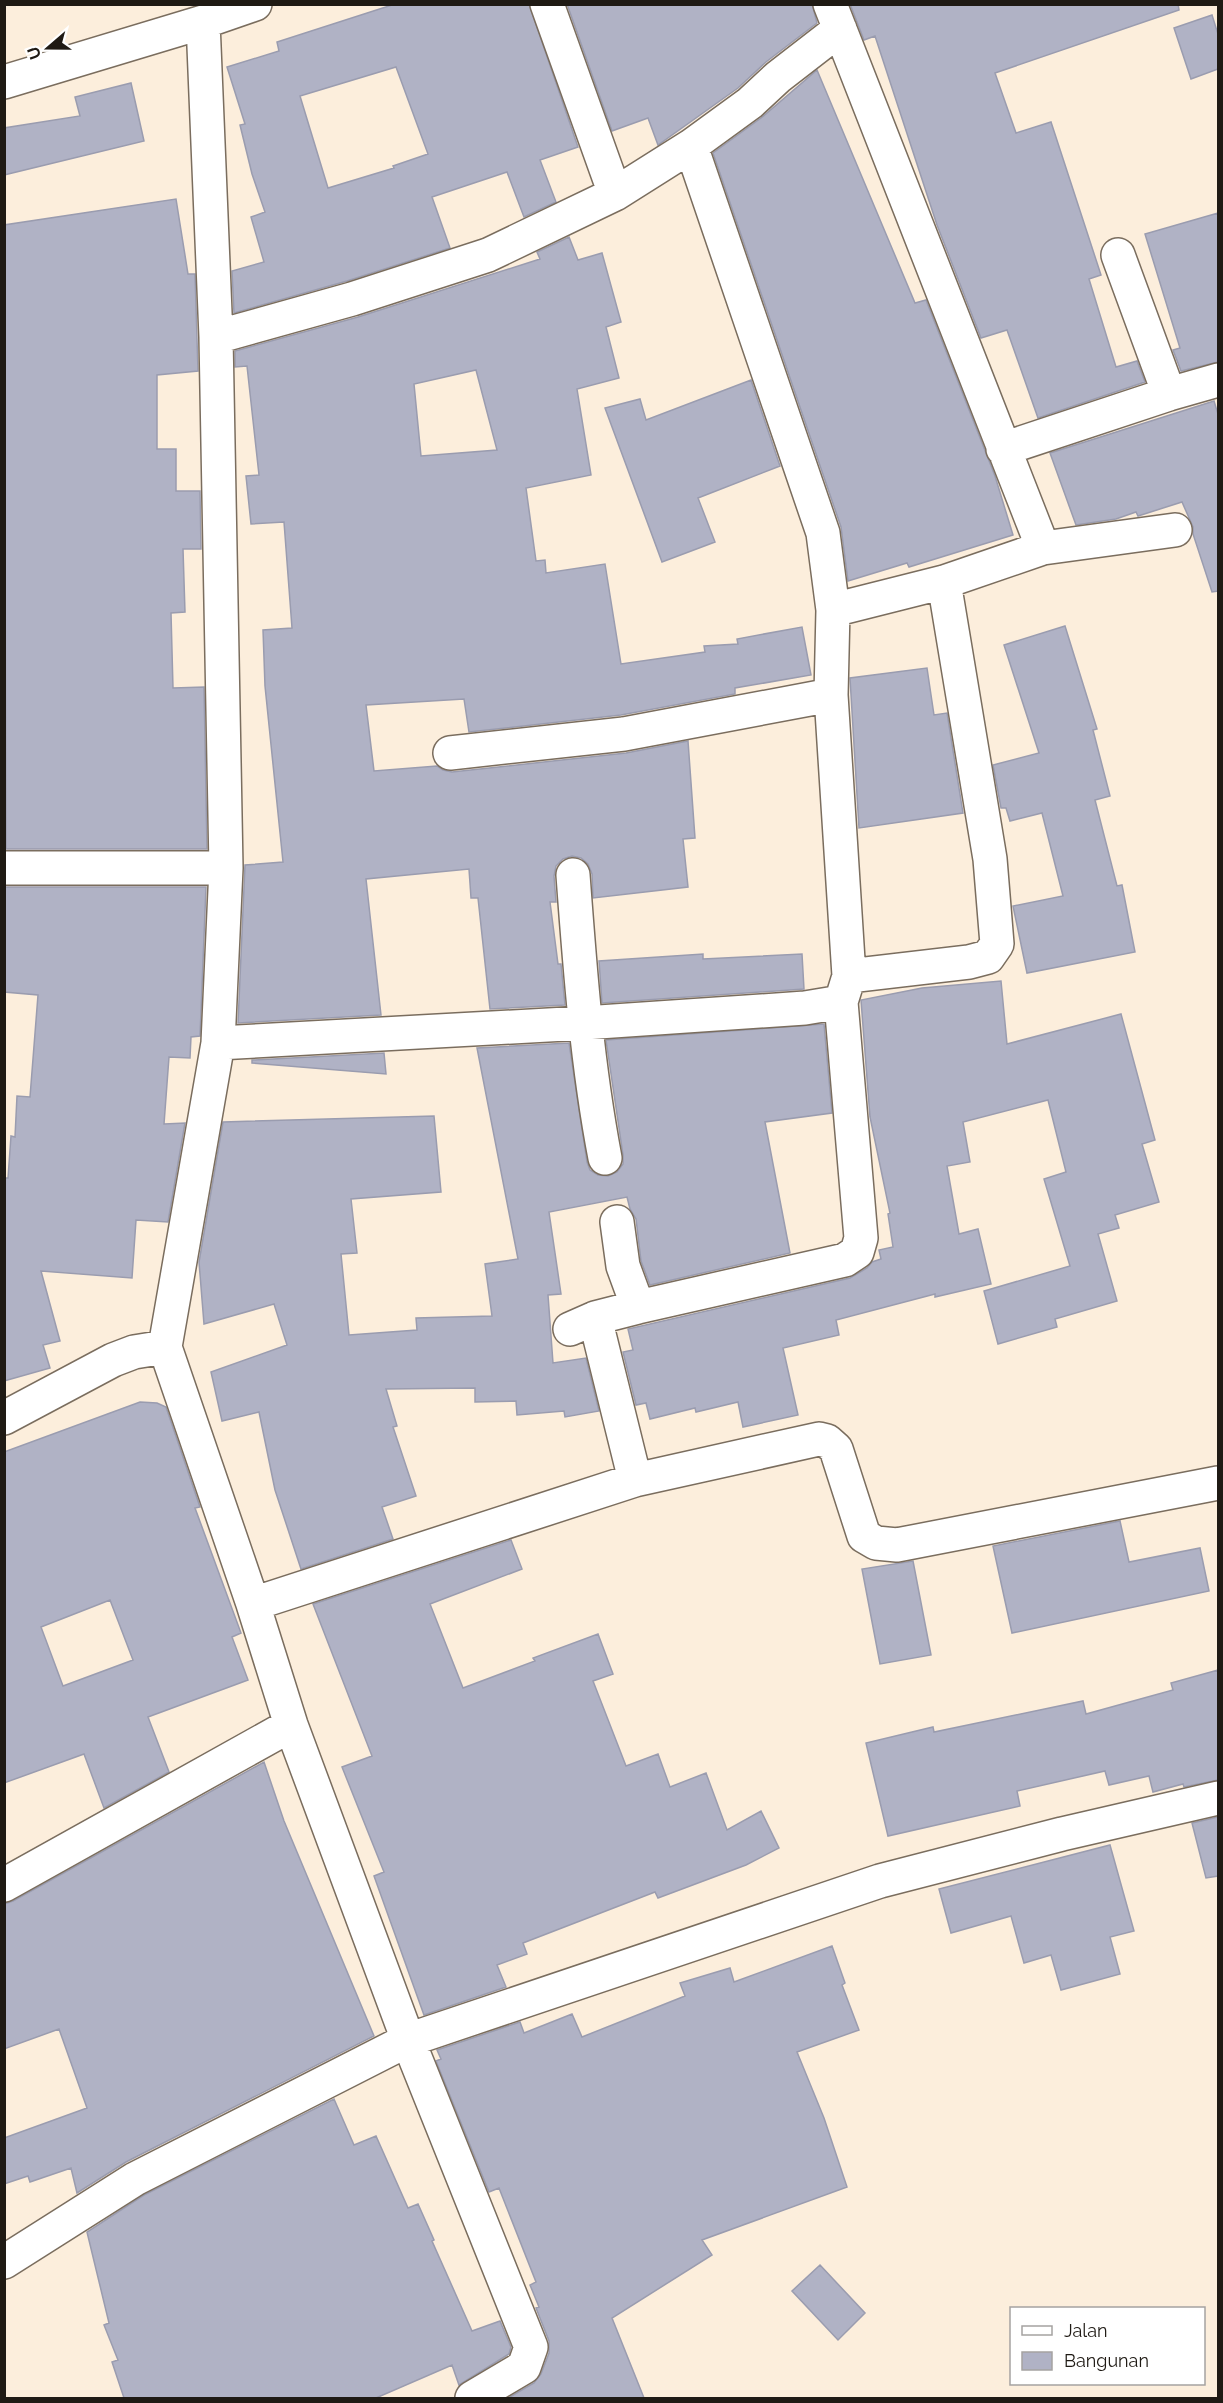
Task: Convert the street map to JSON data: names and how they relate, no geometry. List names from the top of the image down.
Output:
{
  "legend": ["Jalan", "Bangunan"],
  "north": "left"
}
